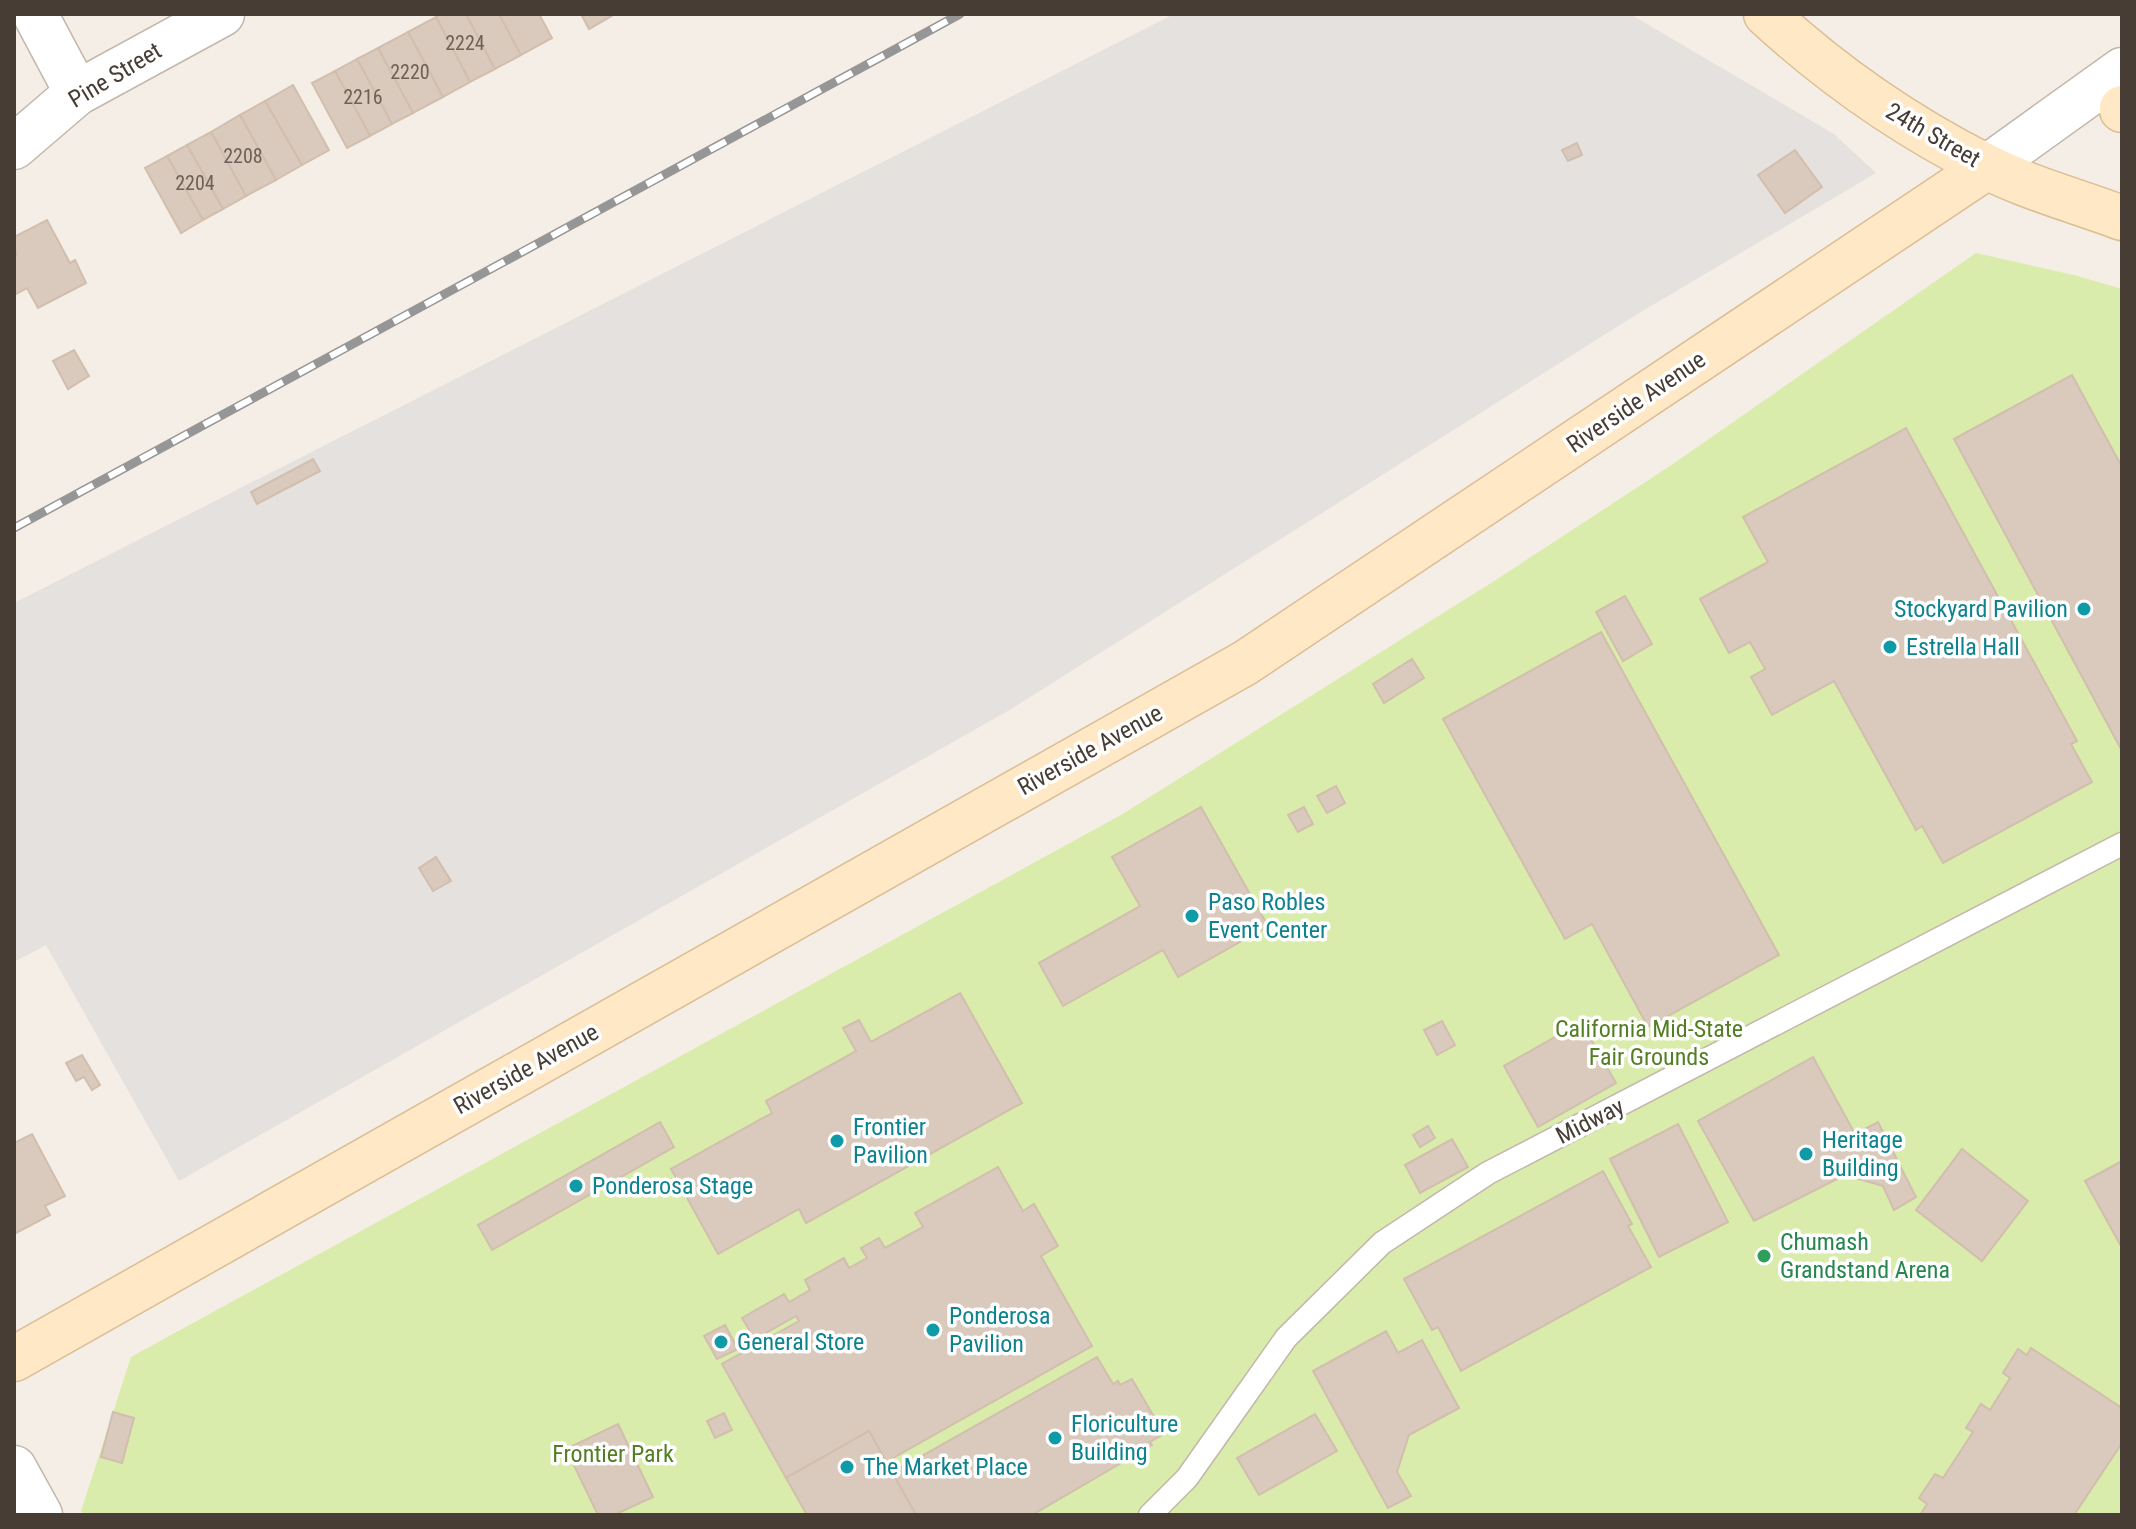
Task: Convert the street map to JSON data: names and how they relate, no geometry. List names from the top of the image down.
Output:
{
  "streets": {
    "main road": ["24th Street", "Riverside Avenue"],
    "street": ["Pine Street"],
    "lane": ["Midway"]
  },
  "crossings": [
    ["24th Street", "Riverside Avenue"]
  ],
  "parks": ["California Mid-State Fair Grounds", "Frontier Park"],
  "places": [
    "Stockyard Pavilion",
    "Estrella Hall",
    "Paso Robles Event Center",
    "Frontier Pavilion",
    "Heritage Building",
    "Ponderosa Stage",
    "Chumash Grandstand Arena",
    "Ponderosa Pavilion",
    "General Store",
    "Floriculture Building",
    "The Market Place"
  ],
  "house_numbers": [
    "2224",
    "2220",
    "2216",
    "2208",
    "2204"
  ]
}
